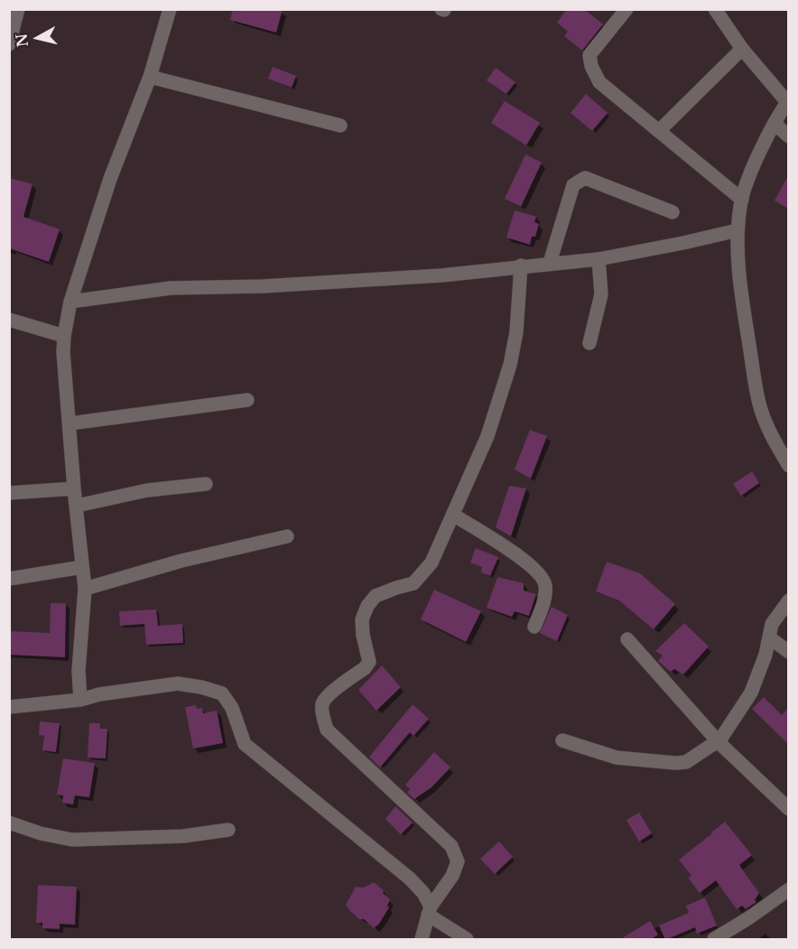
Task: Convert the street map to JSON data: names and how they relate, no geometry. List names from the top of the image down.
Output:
{
  "north": "left"
}
